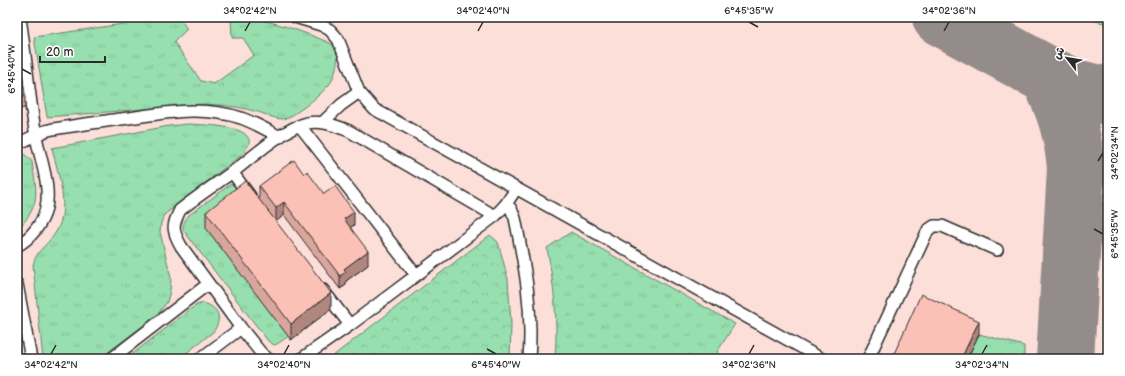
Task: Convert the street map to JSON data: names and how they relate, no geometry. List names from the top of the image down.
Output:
{
  "scale_bar": "20 m",
  "north": "top left",
  "coordinates": [
    "34°02'42\"N",
    "34°02'40\"N",
    "6°45'35\"W",
    "34°02'36\"N",
    "6°45'40\"W",
    "34°02'34\"N"
  ]
}
